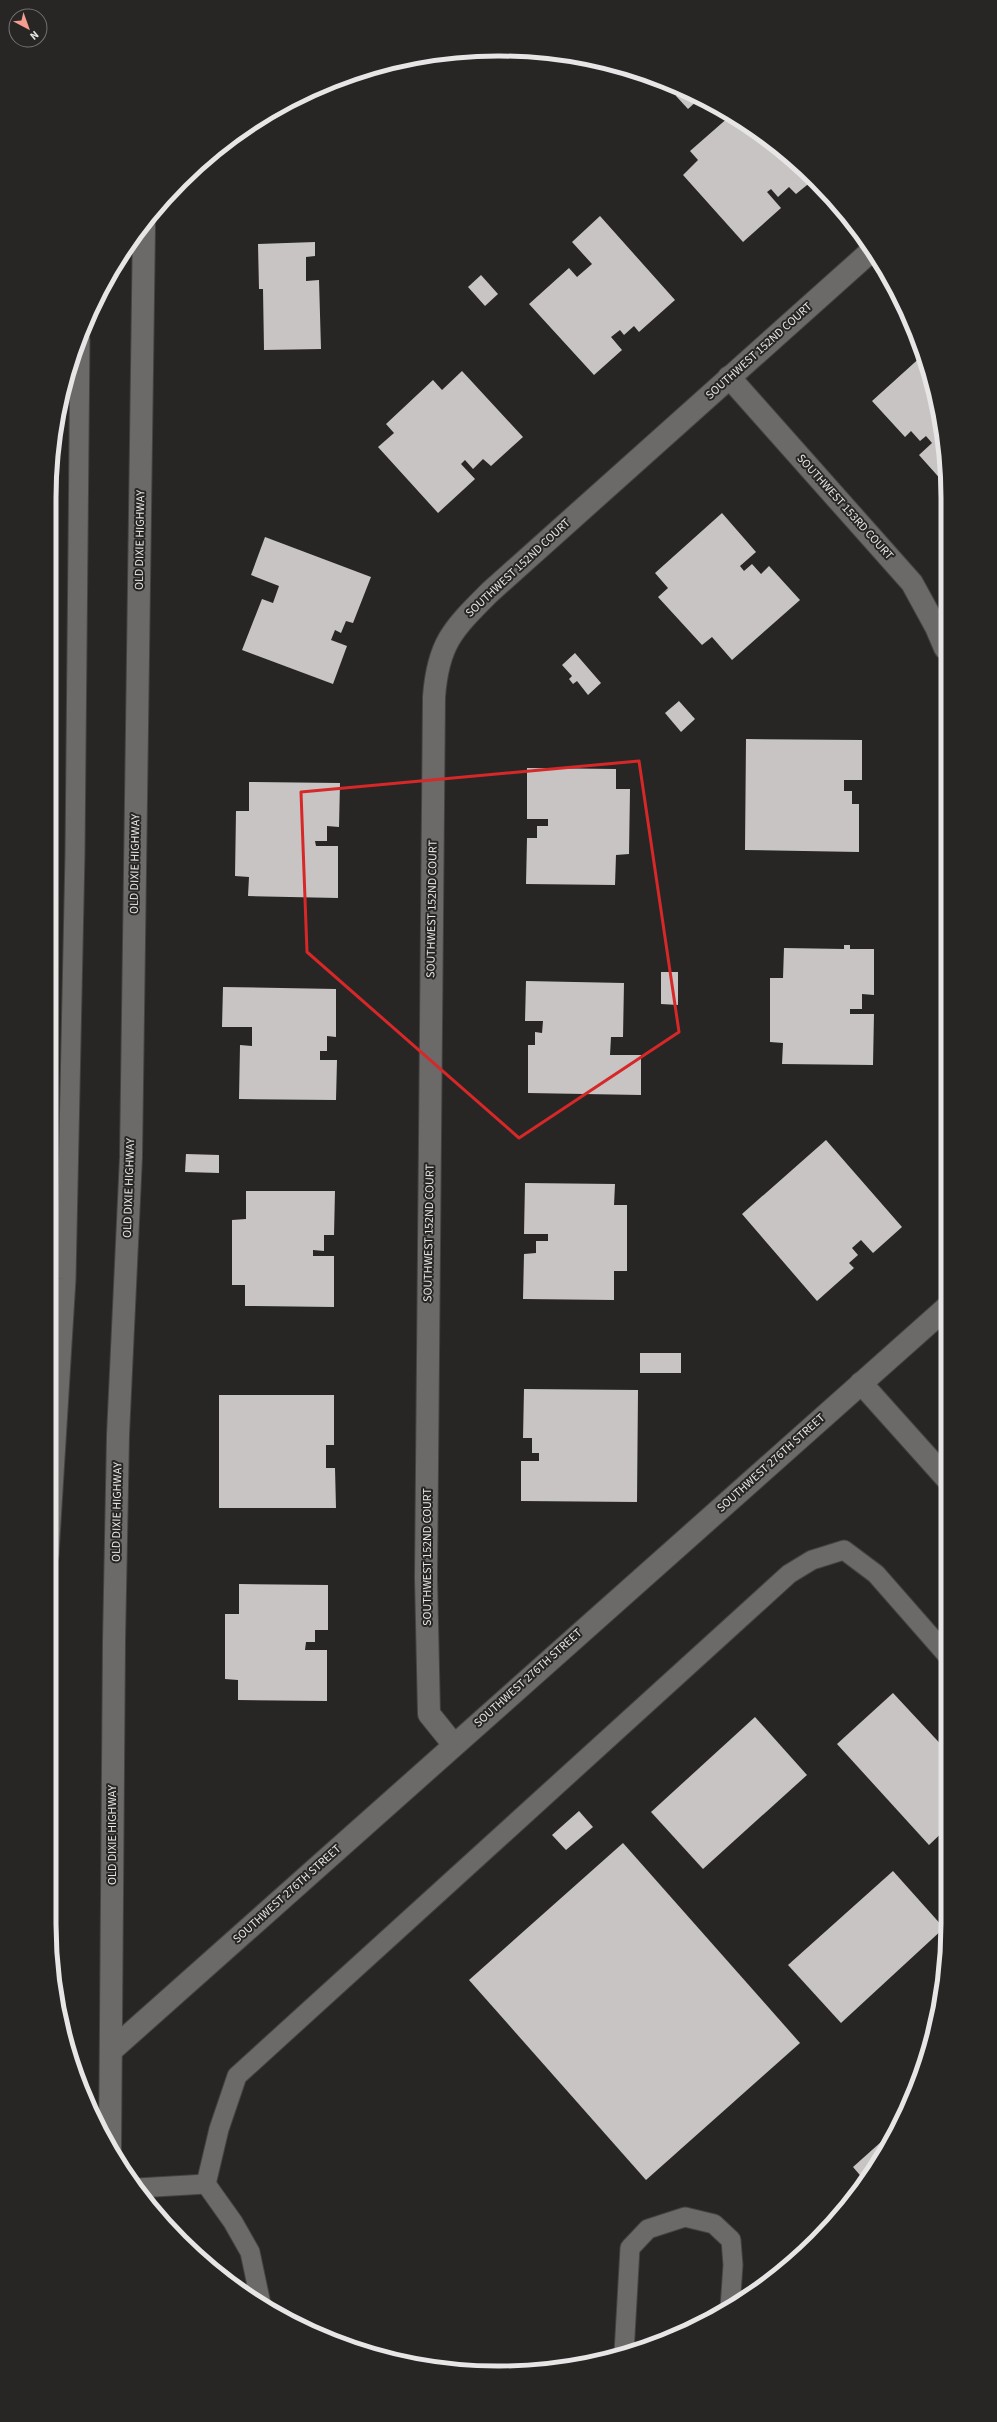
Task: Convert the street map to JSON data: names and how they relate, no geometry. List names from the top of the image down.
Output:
{
  "streets": {
    "street": [
      "SOUTHWEST 152ND COURT",
      "SOUTHWEST 153RD COURT",
      "OLD DIXIE HIGHWAY",
      "SOUTHWEST 276TH STREET"
    ]
  },
  "crossings": [
    ["SOUTHWEST 152ND COURT", "SOUTHWEST 153RD COURT"],
    ["SOUTHWEST 152ND COURT", "SOUTHWEST 276TH STREET"],
    ["OLD DIXIE HIGHWAY", "SOUTHWEST 276TH STREET"]
  ],
  "north": "bottom right"
}
